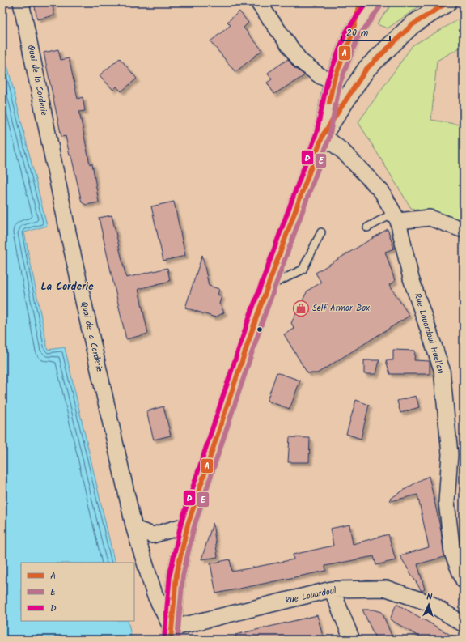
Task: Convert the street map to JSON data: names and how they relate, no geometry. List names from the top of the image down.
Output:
{
  "streets": {
    "street": ["Quai de la Corderie", "Rue Louardoul Huellan", "Rue Louardoul"]
  },
  "crossings": [
    ["Quai de la Corderie", "Rue Louardoul"]
  ],
  "districts": ["La Corderie"],
  "places": {
    "shop": ["Self Armor Box"]
  },
  "lines": ["transit line A", "transit line D", "transit line E"],
  "legend": ["A", "E", "D"],
  "scale_bar": "20 m",
  "north": "top"
}
